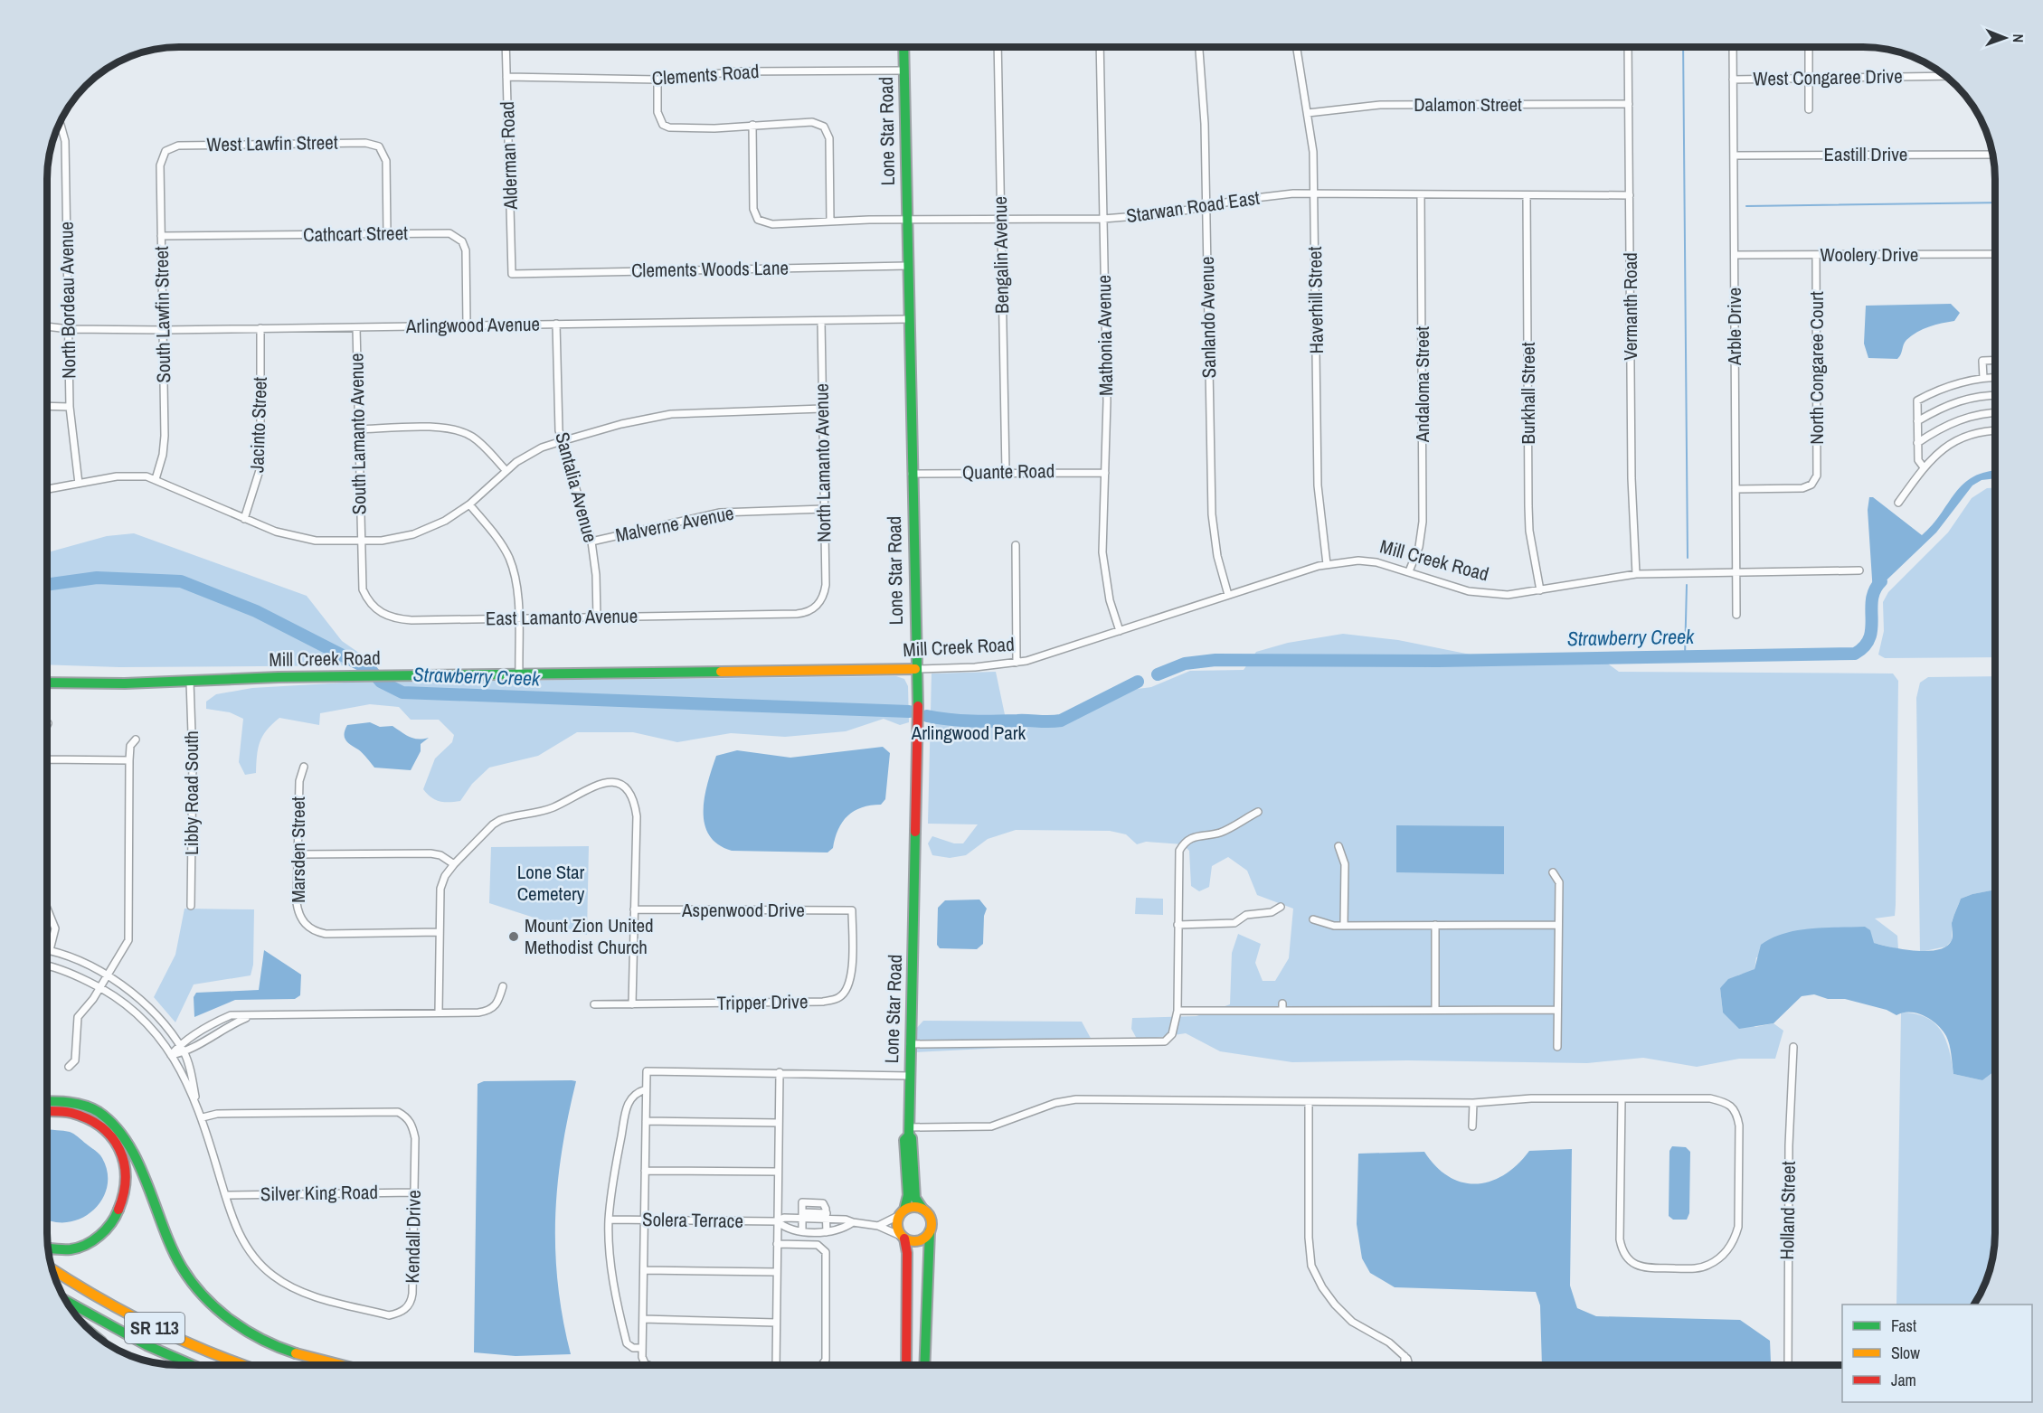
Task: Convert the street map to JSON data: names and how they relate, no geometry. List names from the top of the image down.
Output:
{
  "streets": {
    "main road": ["Lone Star Road", "Mill Creek Road", "SR 113"],
    "street": [
      "Clements Road",
      "West Congaree Drive",
      "Dalamon Street",
      "West Lawfin Street",
      "Eastill Drive",
      "Alderman Road",
      "Starwan Road East",
      "Cathcart Street",
      "Bengalin Avenue",
      "Woolery Drive",
      "Clements Woods Lane",
      "North Bordeau Avenue",
      "Haverhill Street",
      "Vermanth Road",
      "South Lawfin Street",
      "Sanlando Avenue",
      "Arlingwood Avenue",
      "Arble Drive",
      "Mathonia Avenue",
      "North Congaree Court",
      "Andaloma Street",
      "Burkhall Street",
      "Jacinto Street",
      "South Lamanto Avenue",
      "North Lamanto Avenue",
      "Quante Road",
      "Santalia Avenue",
      "Malverne Avenue",
      "East Lamanto Avenue",
      "Libby Road South",
      "Marsden Street",
      "Aspenwood Drive",
      "Tripper Drive",
      "Silver King Road",
      "Holland Street",
      "Solera Terrace",
      "Kendall Drive"
    ]
  },
  "crossings": [
    ["Clements Road", "Lone Star Road"],
    ["Clements Road", "Alderman Road"],
    ["West Congaree Drive", "Arble Drive"],
    ["Dalamon Street", "Haverhill Street"],
    ["Dalamon Street", "Vermanth Road"],
    ["Lone Star Road", "Starwan Road East"],
    ["Lone Star Road", "Clements Woods Lane"],
    ["Lone Star Road", "Arlingwood Avenue"],
    ["Lone Star Road", "Quante Road"],
    ["Lone Star Road", "Mill Creek Road"],
    ["Lone Star Road", "Solera Terrace"],
    ["West Lawfin Street", "Cathcart Street"],
    ["West Lawfin Street", "South Lawfin Street"],
    ["Eastill Drive", "Arble Drive"],
    ["Alderman Road", "Clements Woods Lane"],
    ["Starwan Road East", "Bengalin Avenue"],
    ["Starwan Road East", "Haverhill Street"],
    ["Starwan Road East", "Vermanth Road"],
    ["Starwan Road East", "Sanlando Avenue"],
    ["Starwan Road East", "Mathonia Avenue"],
    ["Starwan Road East", "Andaloma Street"],
    ["Starwan Road East", "Burkhall Street"],
    ["Cathcart Street", "South Lawfin Street"],
    ["Cathcart Street", "Arlingwood Avenue"],
    ["Bengalin Avenue", "Quante Road"],
    ["Woolery Drive", "Arble Drive"],
    ["Woolery Drive", "North Congaree Court"],
    ["North Bordeau Avenue", "Arlingwood Avenue"],
    ["Haverhill Street", "Mill Creek Road"],
    ["Vermanth Road", "Mill Creek Road"],
    ["South Lawfin Street", "Arlingwood Avenue"],
    ["Sanlando Avenue", "Mill Creek Road"],
    ["Arlingwood Avenue", "Jacinto Street"],
    ["Arlingwood Avenue", "South Lamanto Avenue"],
    ["Arlingwood Avenue", "North Lamanto Avenue"],
    ["Arlingwood Avenue", "Santalia Avenue"],
    ["Arble Drive", "North Congaree Court"],
    ["Arble Drive", "Mill Creek Road"],
    ["Mathonia Avenue", "Quante Road"],
    ["Mathonia Avenue", "Mill Creek Road"],
    ["Andaloma Street", "Mill Creek Road"],
    ["Burkhall Street", "Mill Creek Road"],
    ["South Lamanto Avenue", "East Lamanto Avenue"],
    ["North Lamanto Avenue", "Malverne Avenue"],
    ["North Lamanto Avenue", "East Lamanto Avenue"],
    ["Santalia Avenue", "Malverne Avenue"],
    ["Santalia Avenue", "East Lamanto Avenue"],
    ["Mill Creek Road", "Libby Road South"],
    ["Aspenwood Drive", "Tripper Drive"],
    ["Silver King Road", "Kendall Drive"]
  ],
  "water": ["Strawberry Creek"],
  "parks": ["Arlingwood Park", "Lone Star Cemetery"],
  "places": ["Mount Zion United Methodist Church"],
  "legend": ["Fast", "Slow", "Jam"],
  "north": "right"
}
